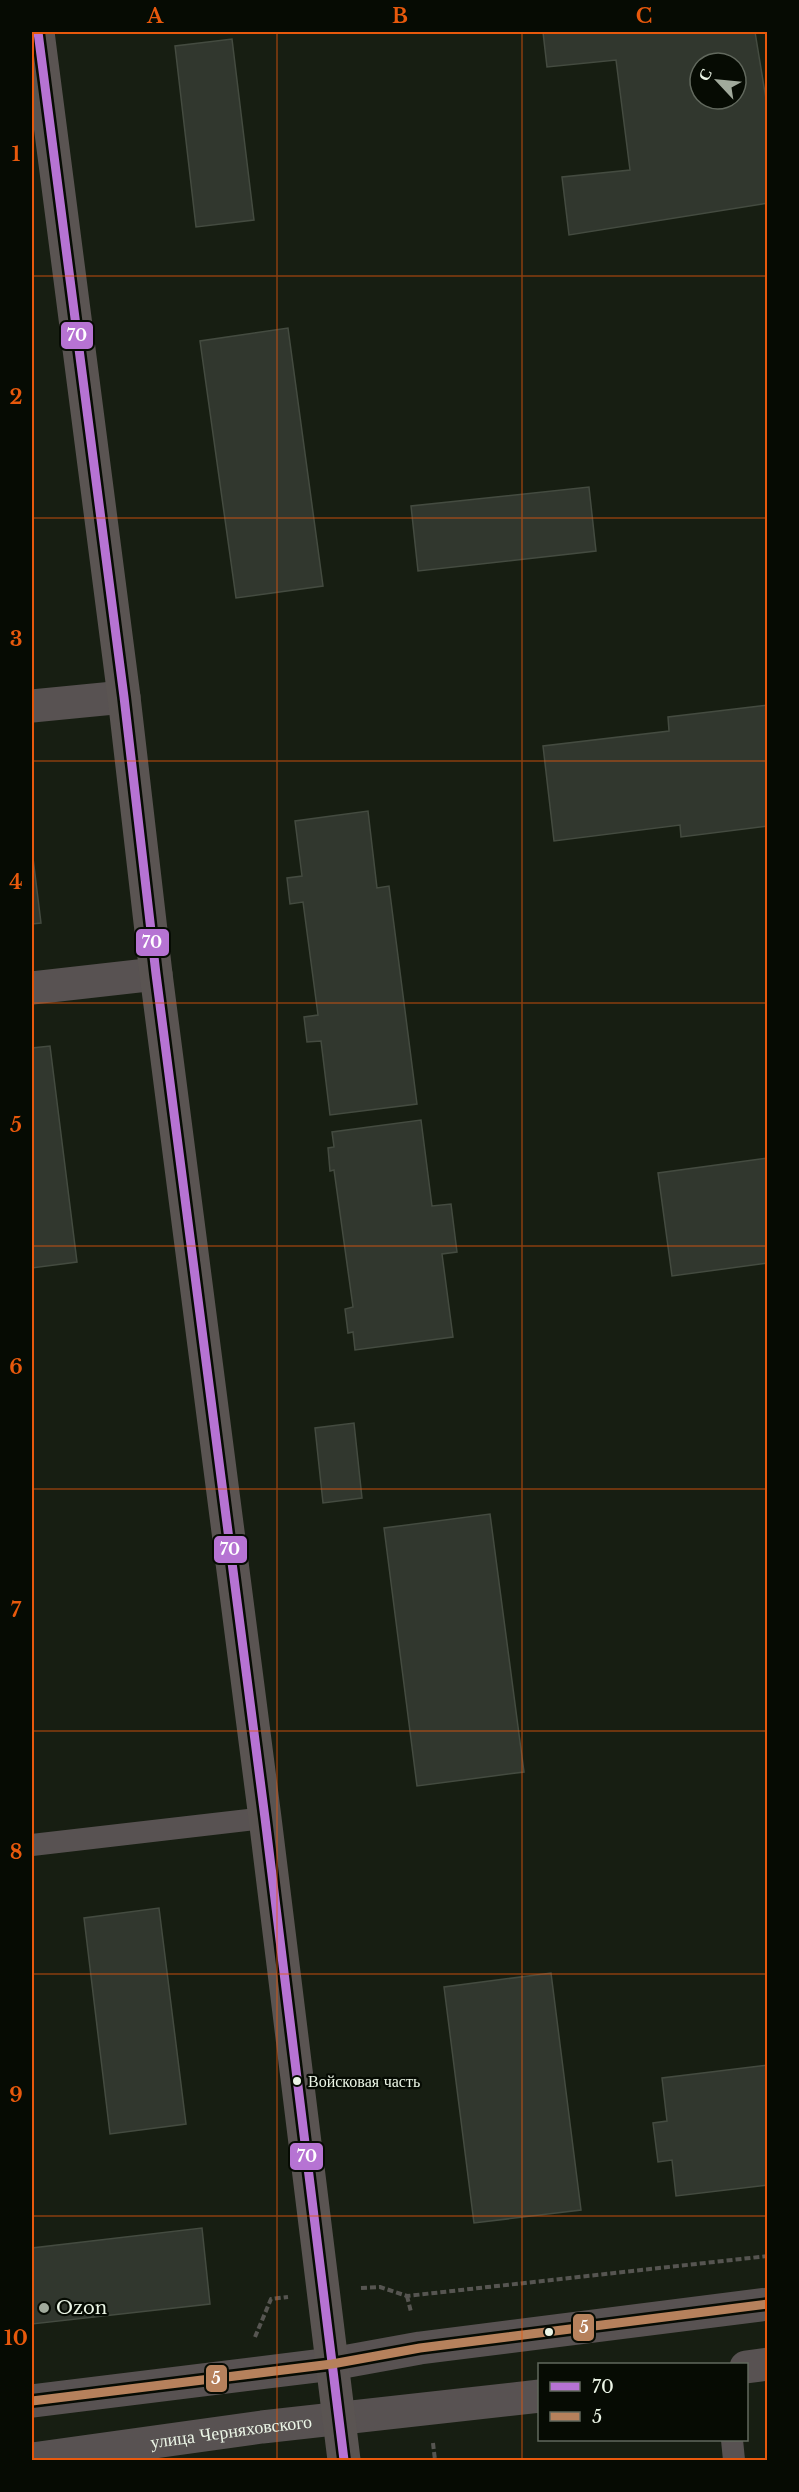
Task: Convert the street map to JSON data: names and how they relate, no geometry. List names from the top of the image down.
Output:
{
  "streets": {
    "street": ["улица Черняховского"]
  },
  "places": ["Войсковая часть", "Ozon"],
  "lines": ["transit line 70", "transit line 5"],
  "legend": ["70", "5"],
  "north": "top left",
  "grid": {
    "columns": ["A", "B", "C"],
    "rows": [
      "1",
      "2",
      "3",
      "4",
      "5",
      "6",
      "7",
      "8",
      "9",
      "10"
    ]
  }
}
